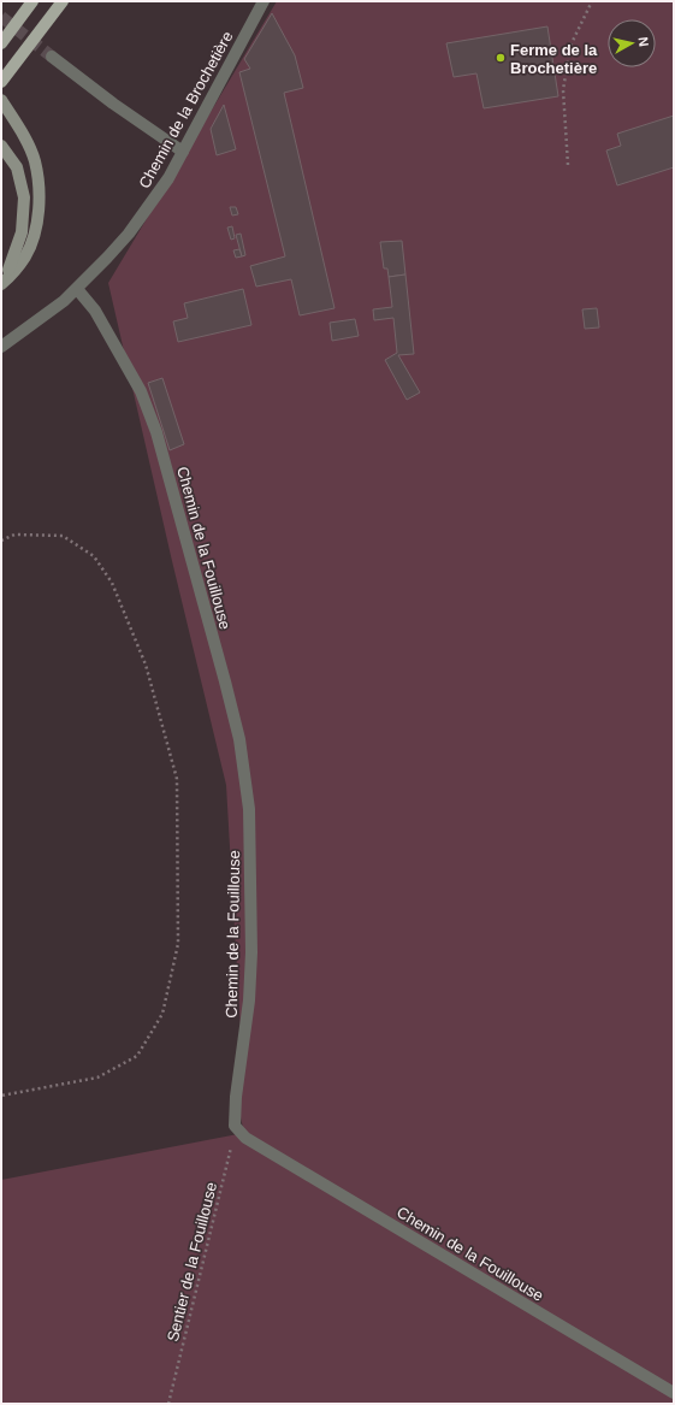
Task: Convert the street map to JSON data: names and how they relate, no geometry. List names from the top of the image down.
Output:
{
  "streets": {
    "street": ["Chemin de la Brochetière", "Chemin de la Fouillouse"],
    "path": ["Sentier de la Fouillouse"]
  },
  "crossings": [
    ["Chemin de la Brochetière", "Chemin de la Fouillouse"],
    ["Chemin de la Fouillouse", "Sentier de la Fouillouse"]
  ],
  "places": ["Ferme de la Brochetière"],
  "north": "right"
}
